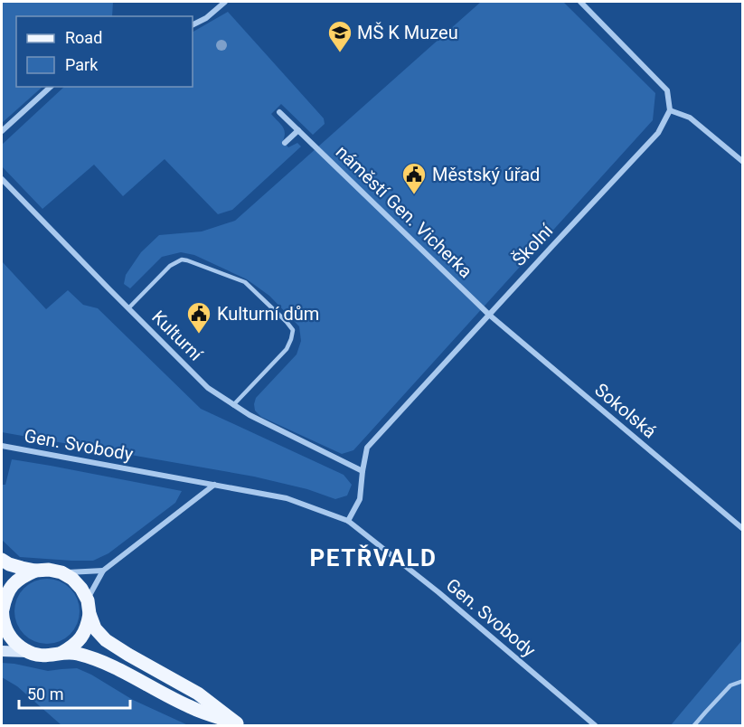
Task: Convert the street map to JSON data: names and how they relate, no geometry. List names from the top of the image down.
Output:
{
  "streets": {
    "street": [
      "náměstí Gen. Vicherka",
      "Školní",
      "Kulturní",
      "Sokolská",
      "Gen. Svobody"
    ]
  },
  "crossings": [
    ["náměstí Gen. Vicherka", "Školní"],
    ["náměstí Gen. Vicherka", "Sokolská"],
    ["Školní", "Kulturní"],
    ["Školní", "Sokolská"],
    ["Školní", "Gen. Svobody"]
  ],
  "districts": ["PETŘVALD"],
  "places": {
    "school or university": ["MŠ K Muzeu"],
    "public building": ["Městský úřad", "Kulturní dům"]
  },
  "legend": ["Road", "Park"],
  "scale_bar": "50 m"
}
